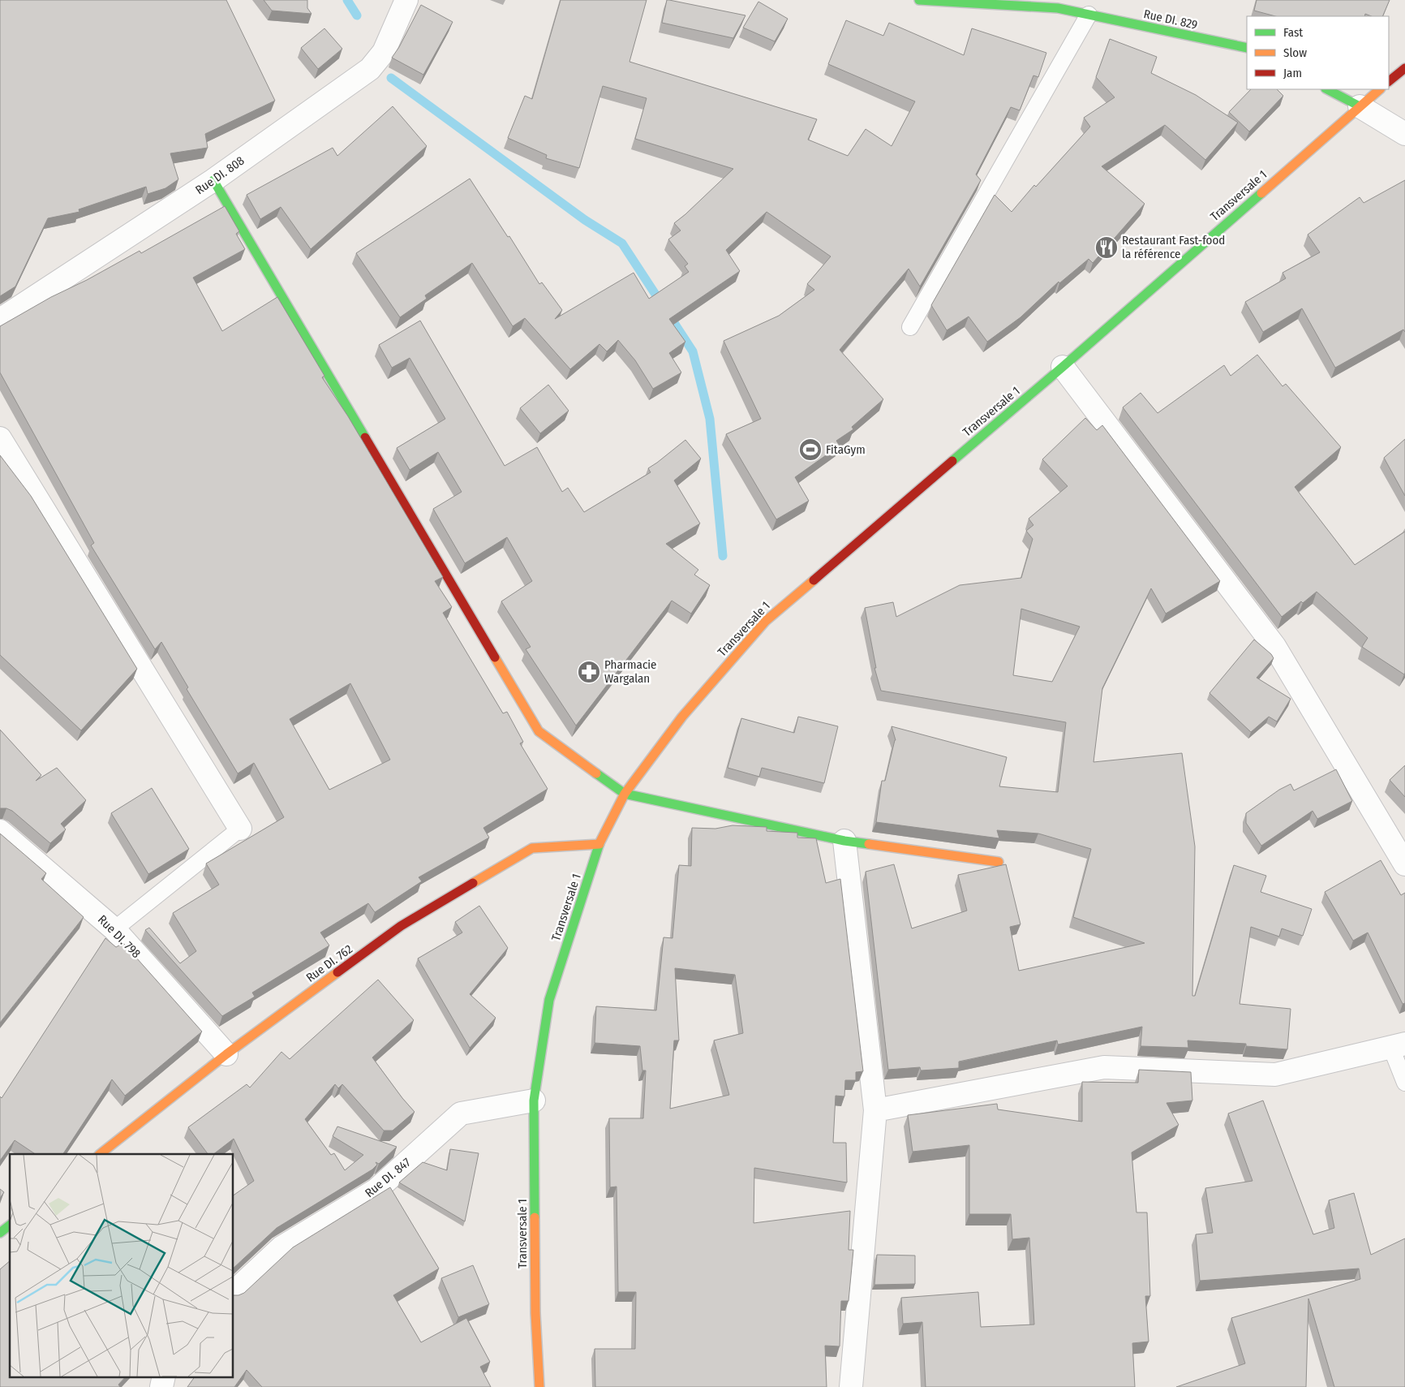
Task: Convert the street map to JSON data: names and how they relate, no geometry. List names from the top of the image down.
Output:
{
  "streets": {
    "street": [
      "Rue DI. 829",
      "Rue DI. 808",
      "Transversale 1",
      "Rue DI. 798",
      "Rue DI. 762",
      "Rue DI. 847"
    ]
  },
  "crossings": [
    ["Transversale 1", "Rue DI. 762"],
    ["Transversale 1", "Rue DI. 847"],
    ["Rue DI. 798", "Rue DI. 762"]
  ],
  "places": {
    "restaurant": ["Restaurant Fast-food la référence"],
    "sports": ["FitaGym"],
    "pharmacy": ["Pharmacie Wargalan"]
  },
  "legend": ["Fast", "Slow", "Jam"]
}
